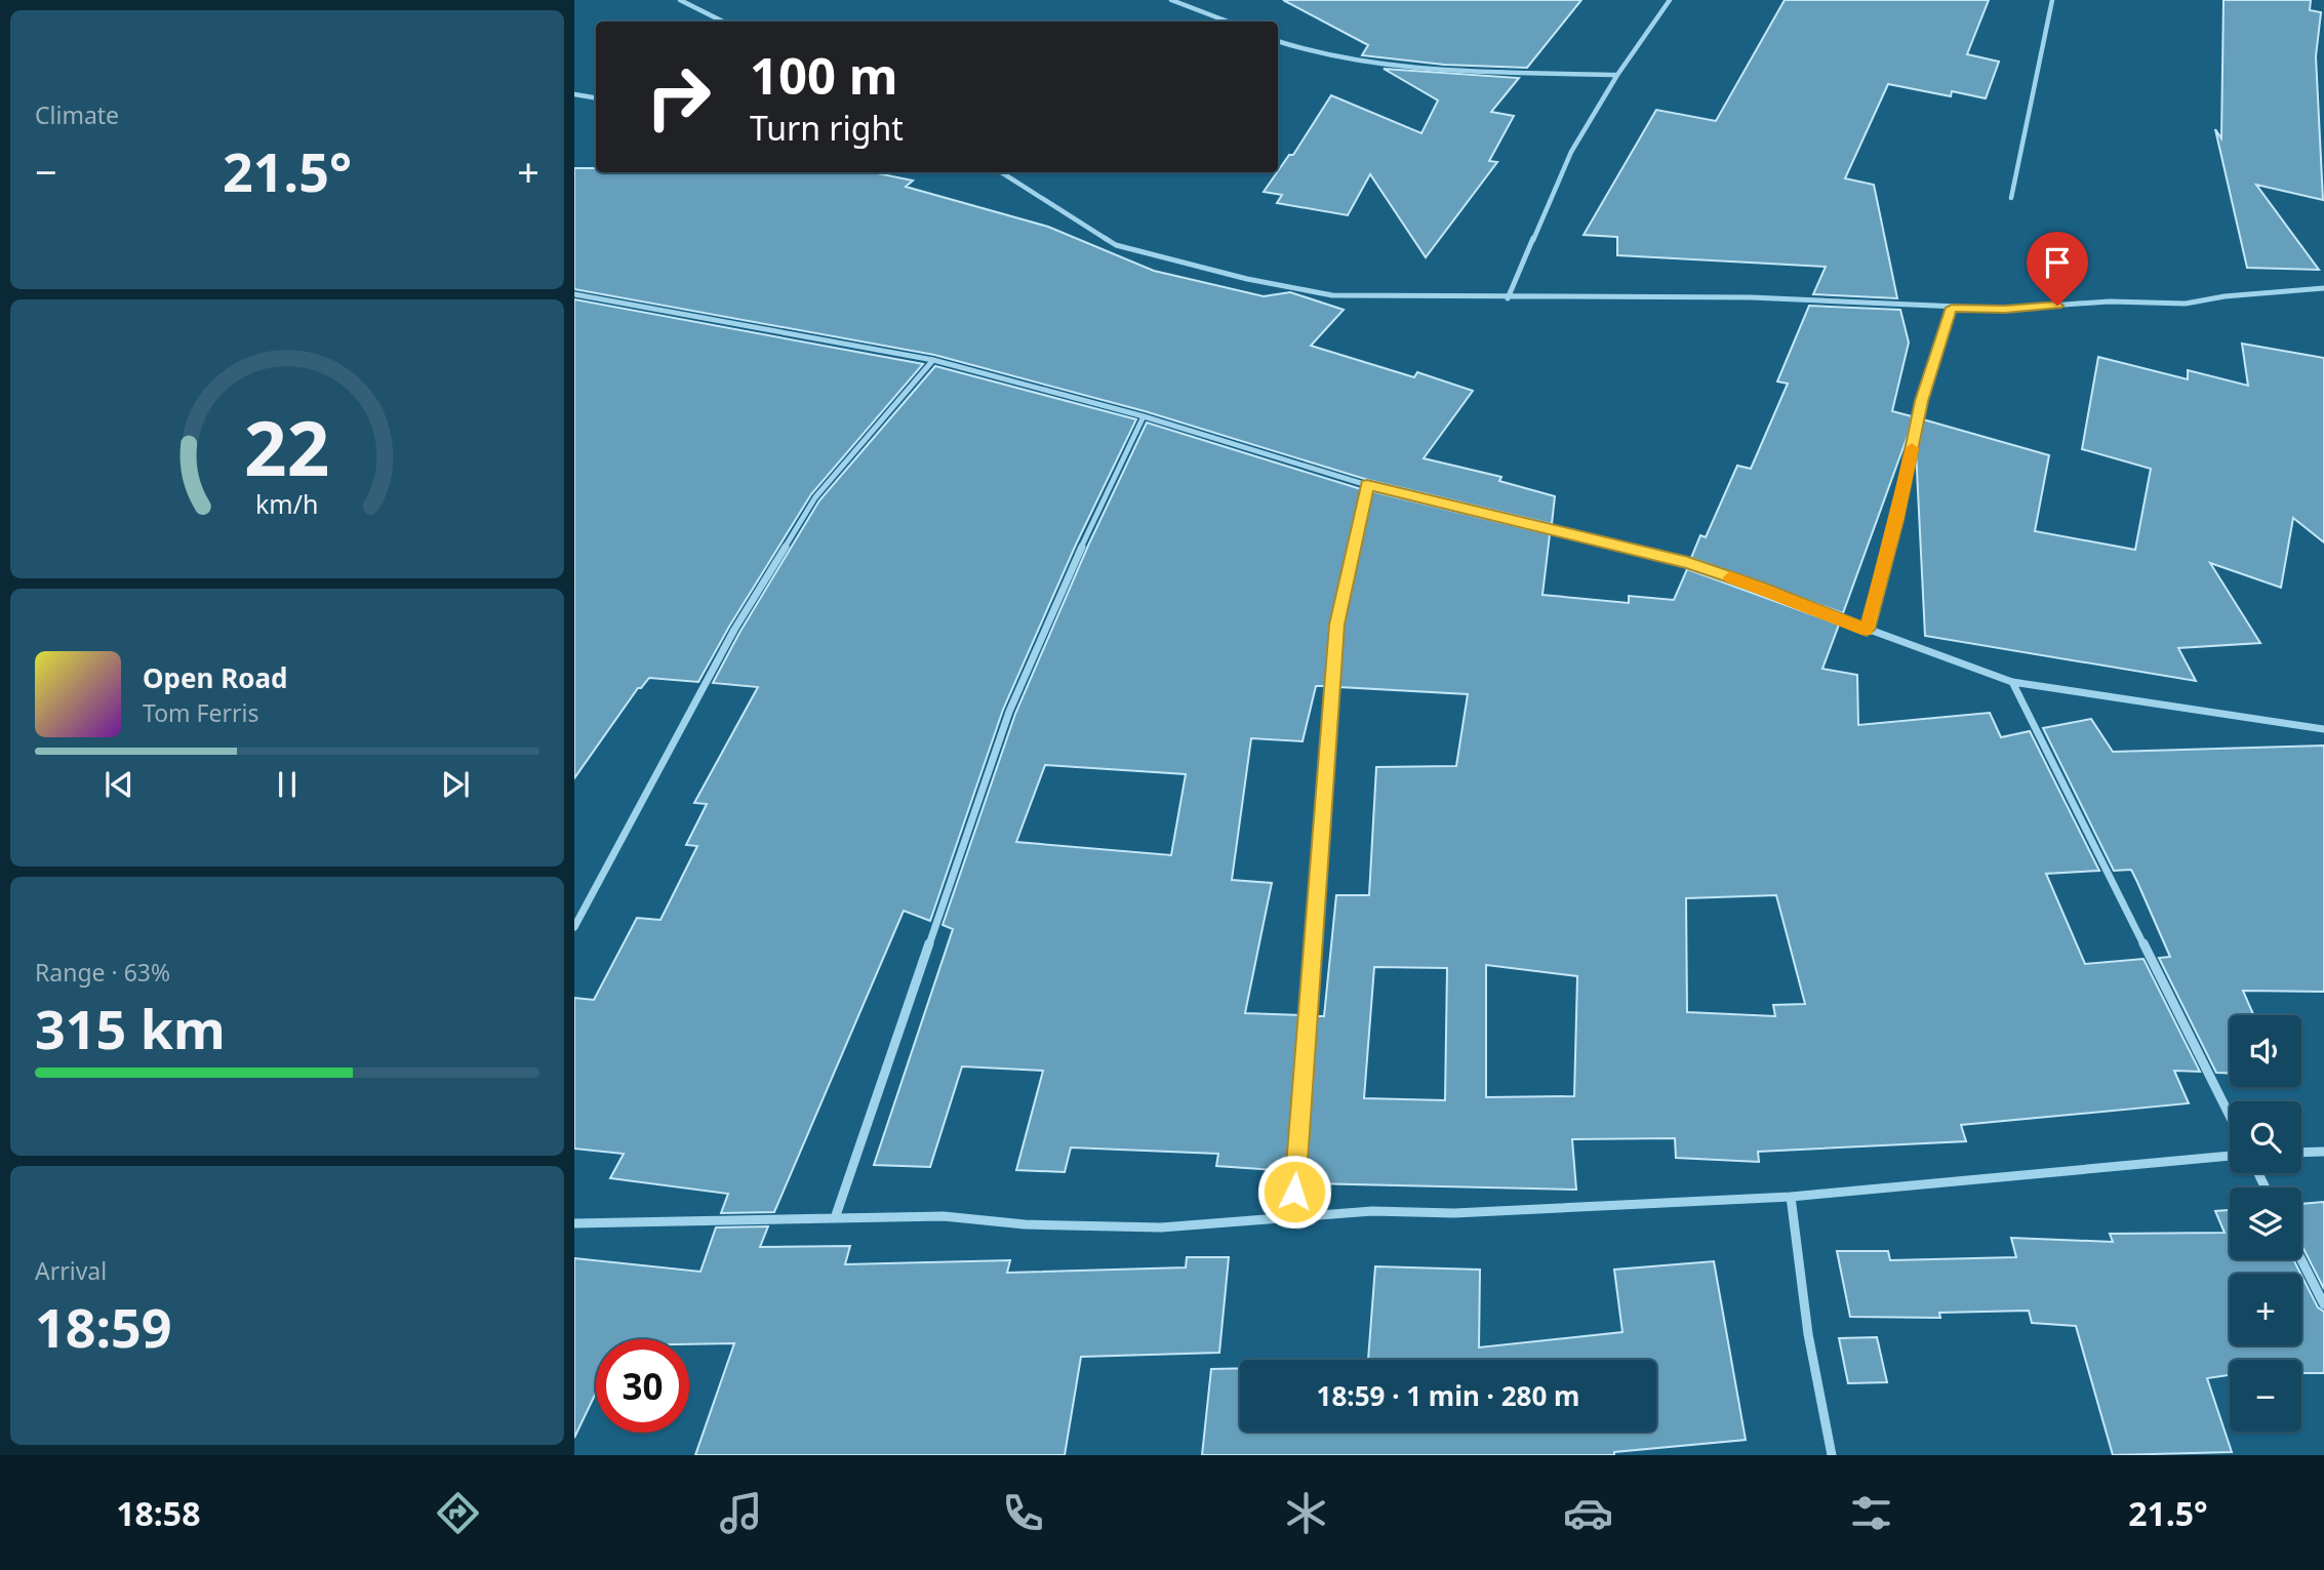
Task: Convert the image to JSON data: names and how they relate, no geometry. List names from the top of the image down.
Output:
{
  "page": {
    "tile": [
      "Climate",
      ["Range · 63%", "315 km"],
      ["Arrival", "18:59"]
    ],
    "turn": ["100 m", "Turn right"],
    "heat": ["−", "21.5°", "+"],
    "song": ["Open Road", "Tom Ferris"],
    "map_buttons": ["+", "−"],
    "limit": "30",
    "trip": "18:59 · 1 min · 280 m",
    "tabs": ["18:58", "21.5°"],
    "gauge": ["22", "km/h"]
  }
}
